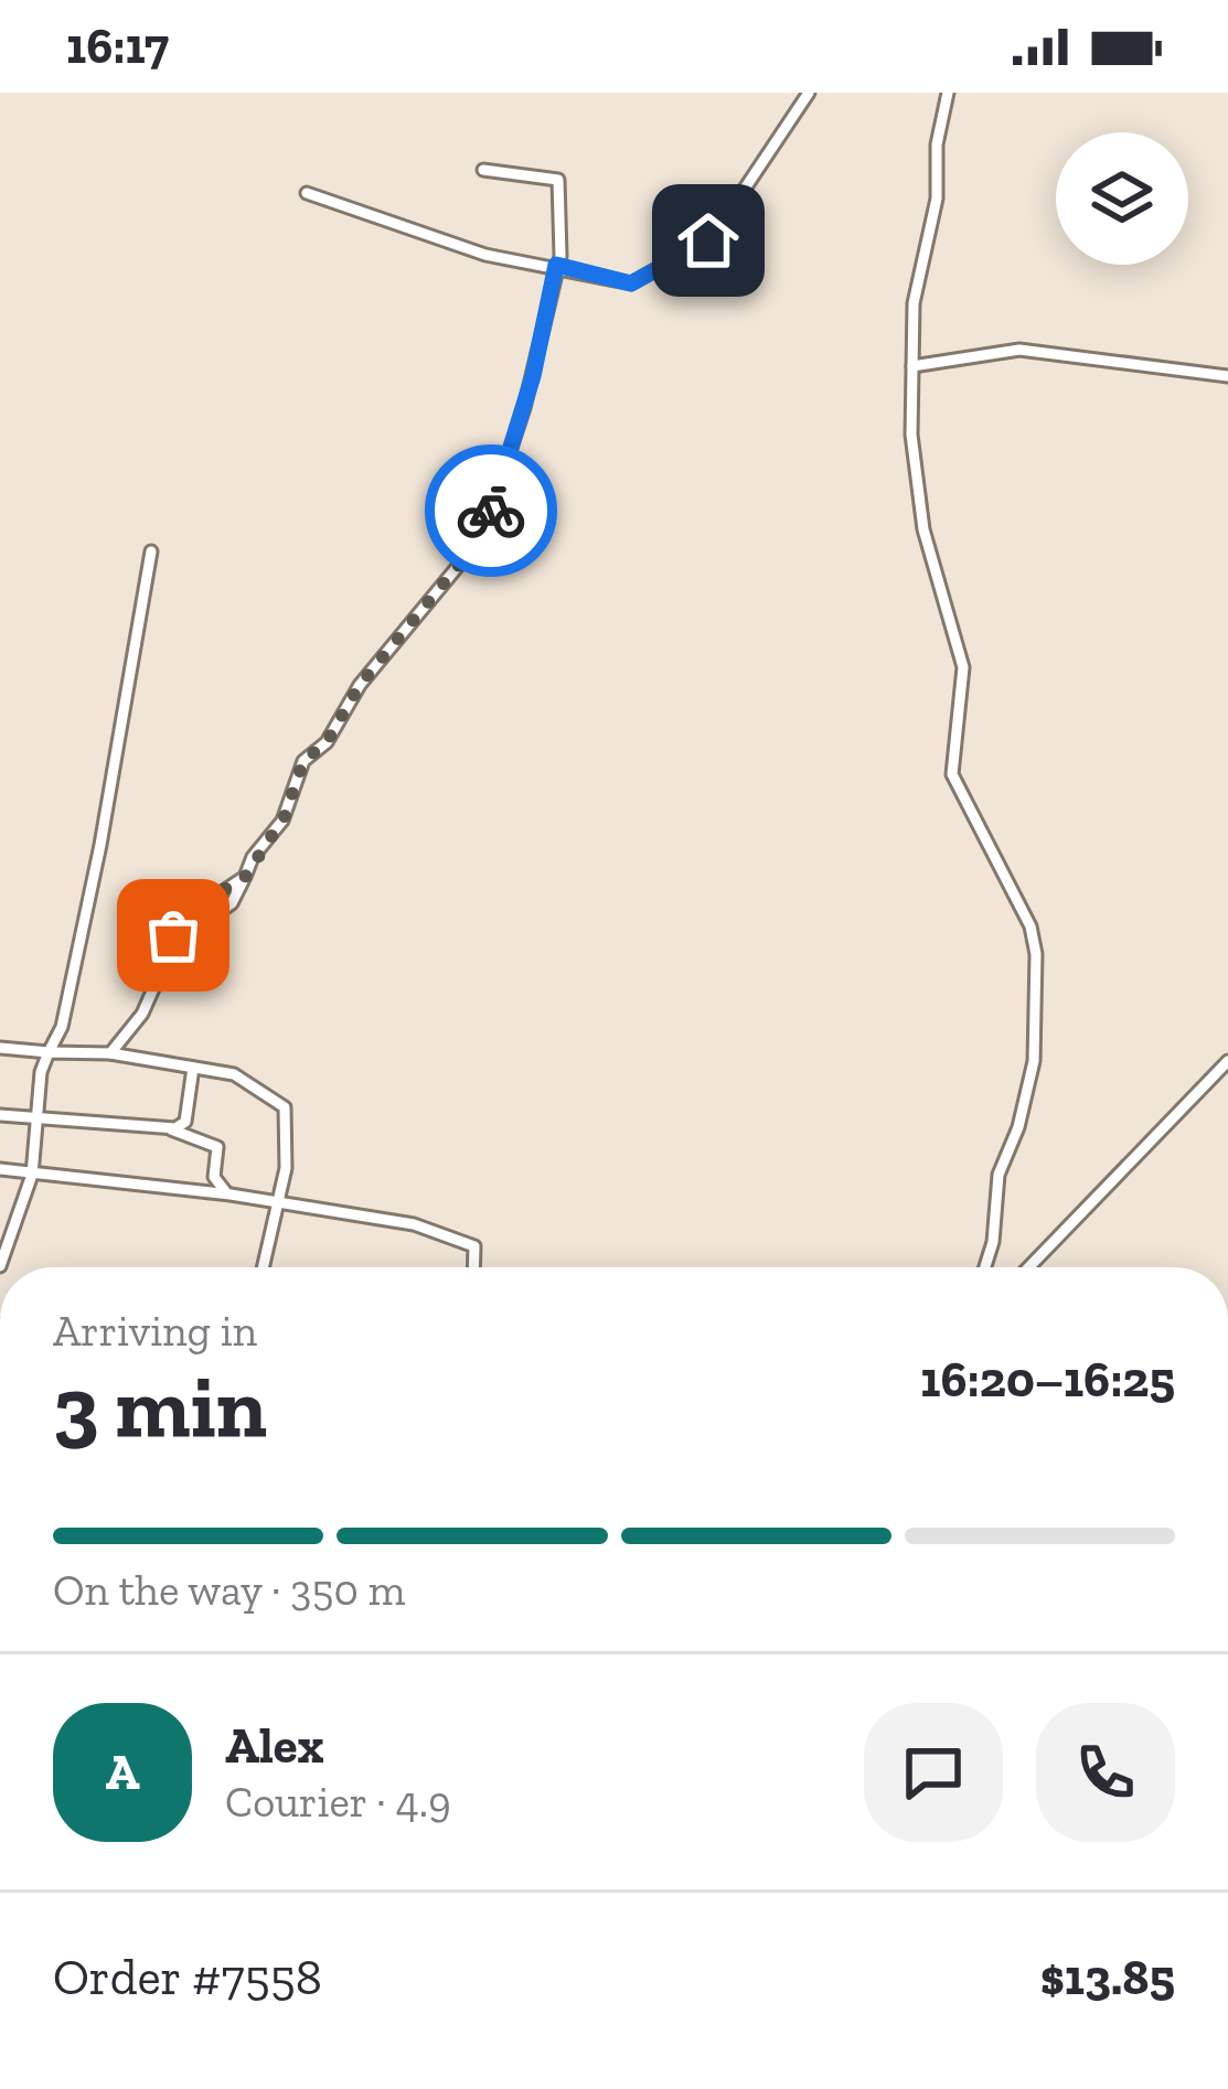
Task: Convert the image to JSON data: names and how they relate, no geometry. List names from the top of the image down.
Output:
{
  "page": {
    "status": "16:17",
    "heading": ["3 min", "Arriving in", "16:20–16:25"],
    "panel": [
      "Alex",
      "Courier · 4.9",
      "Order #7558",
      "$13.85"
    ],
    "bar": "On the way · 350 m",
    "round": "A"
  }
}
